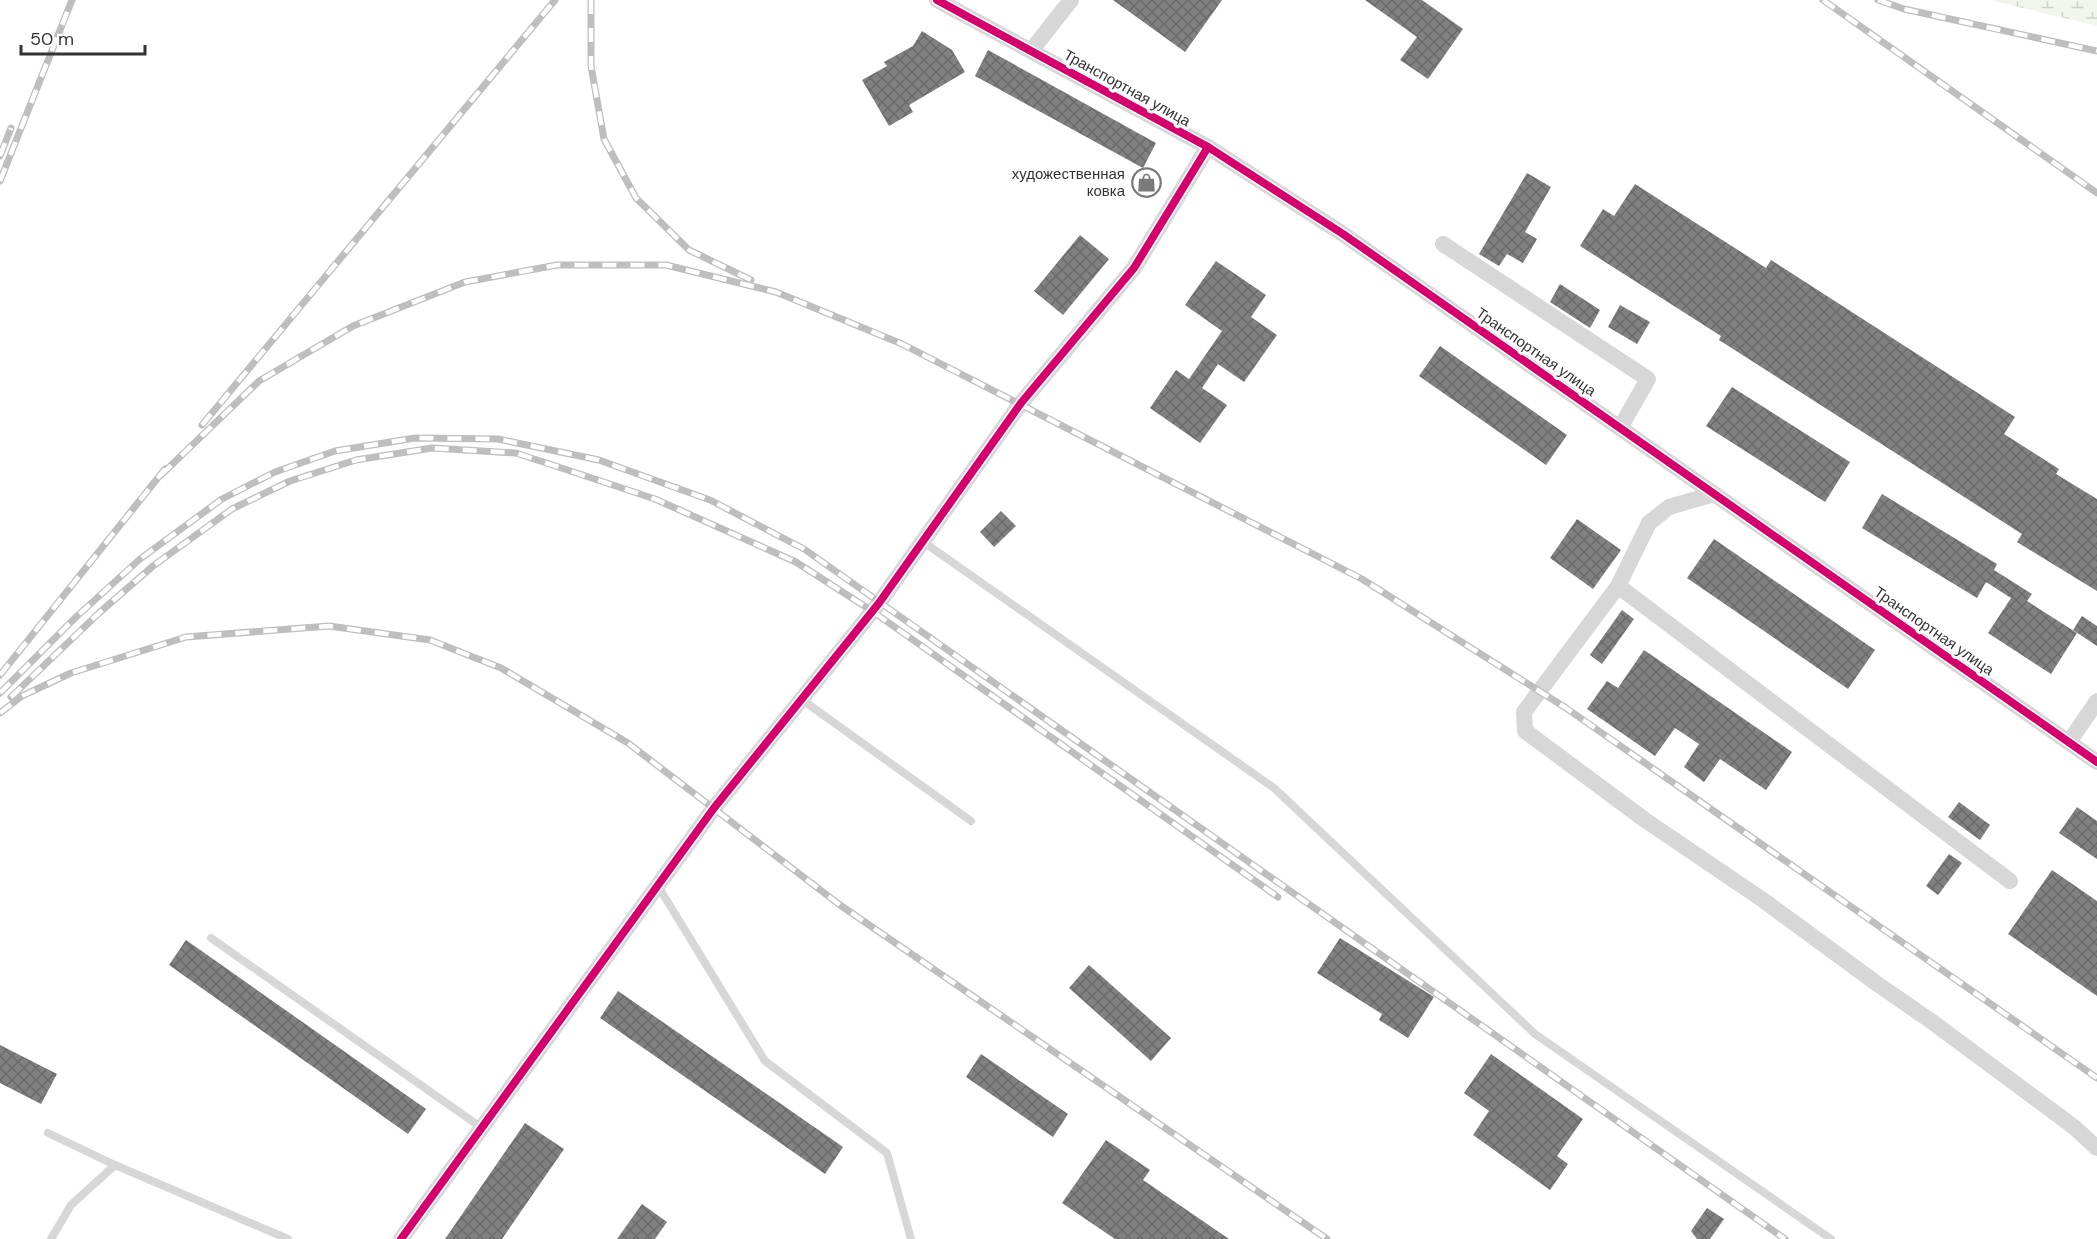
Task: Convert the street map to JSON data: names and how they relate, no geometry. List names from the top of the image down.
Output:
{
  "streets": {
    "street": ["Транспортная улица"]
  },
  "places": {
    "shop": ["художественная ковка"]
  },
  "scale_bar": "50 m"
}
